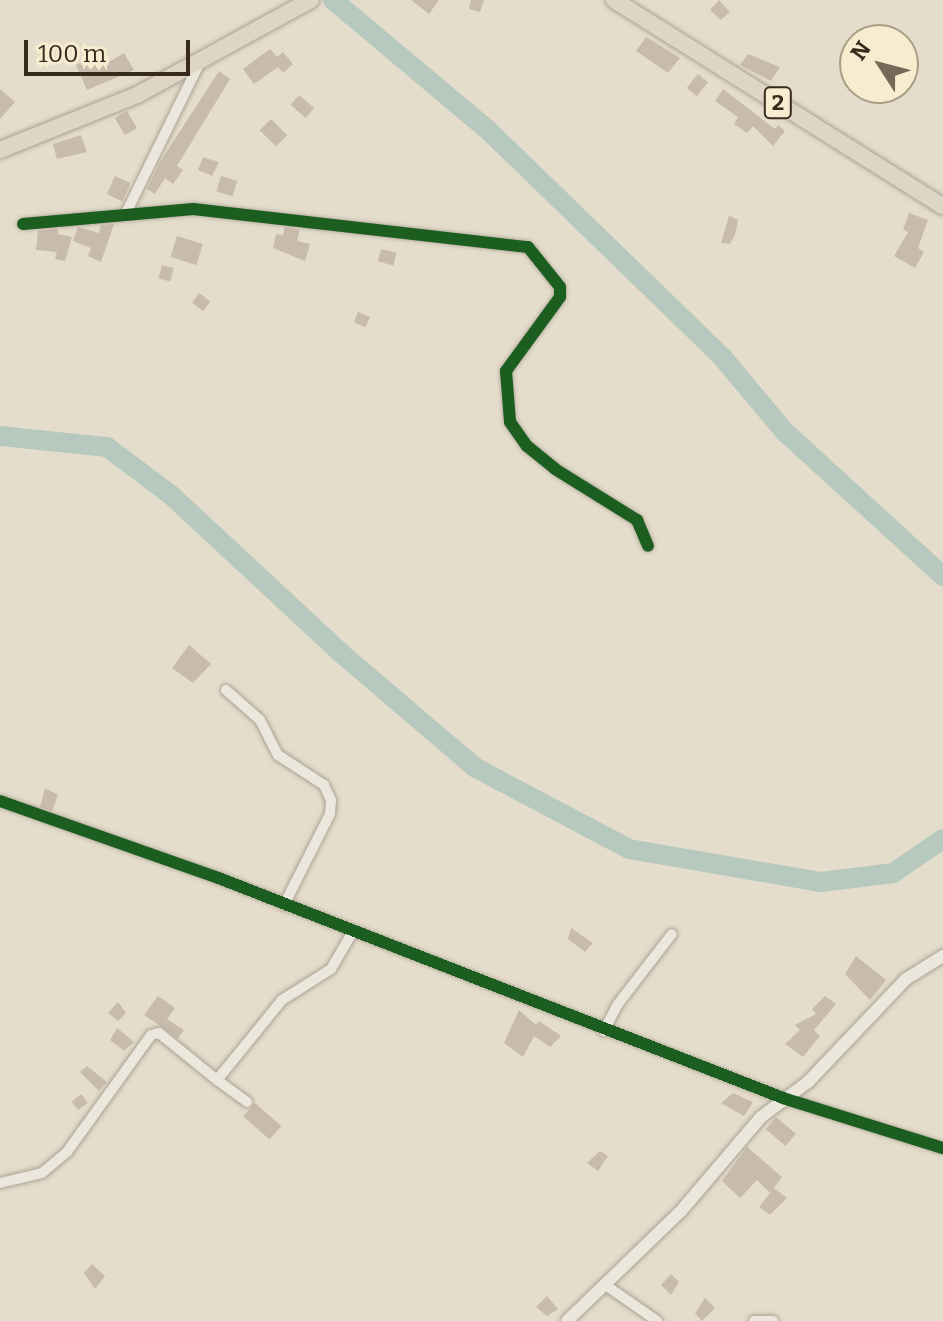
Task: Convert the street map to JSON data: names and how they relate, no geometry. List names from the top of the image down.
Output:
{
  "streets": {
    "highway": ["2"]
  },
  "scale_bar": "100 m",
  "north": "top left"
}
